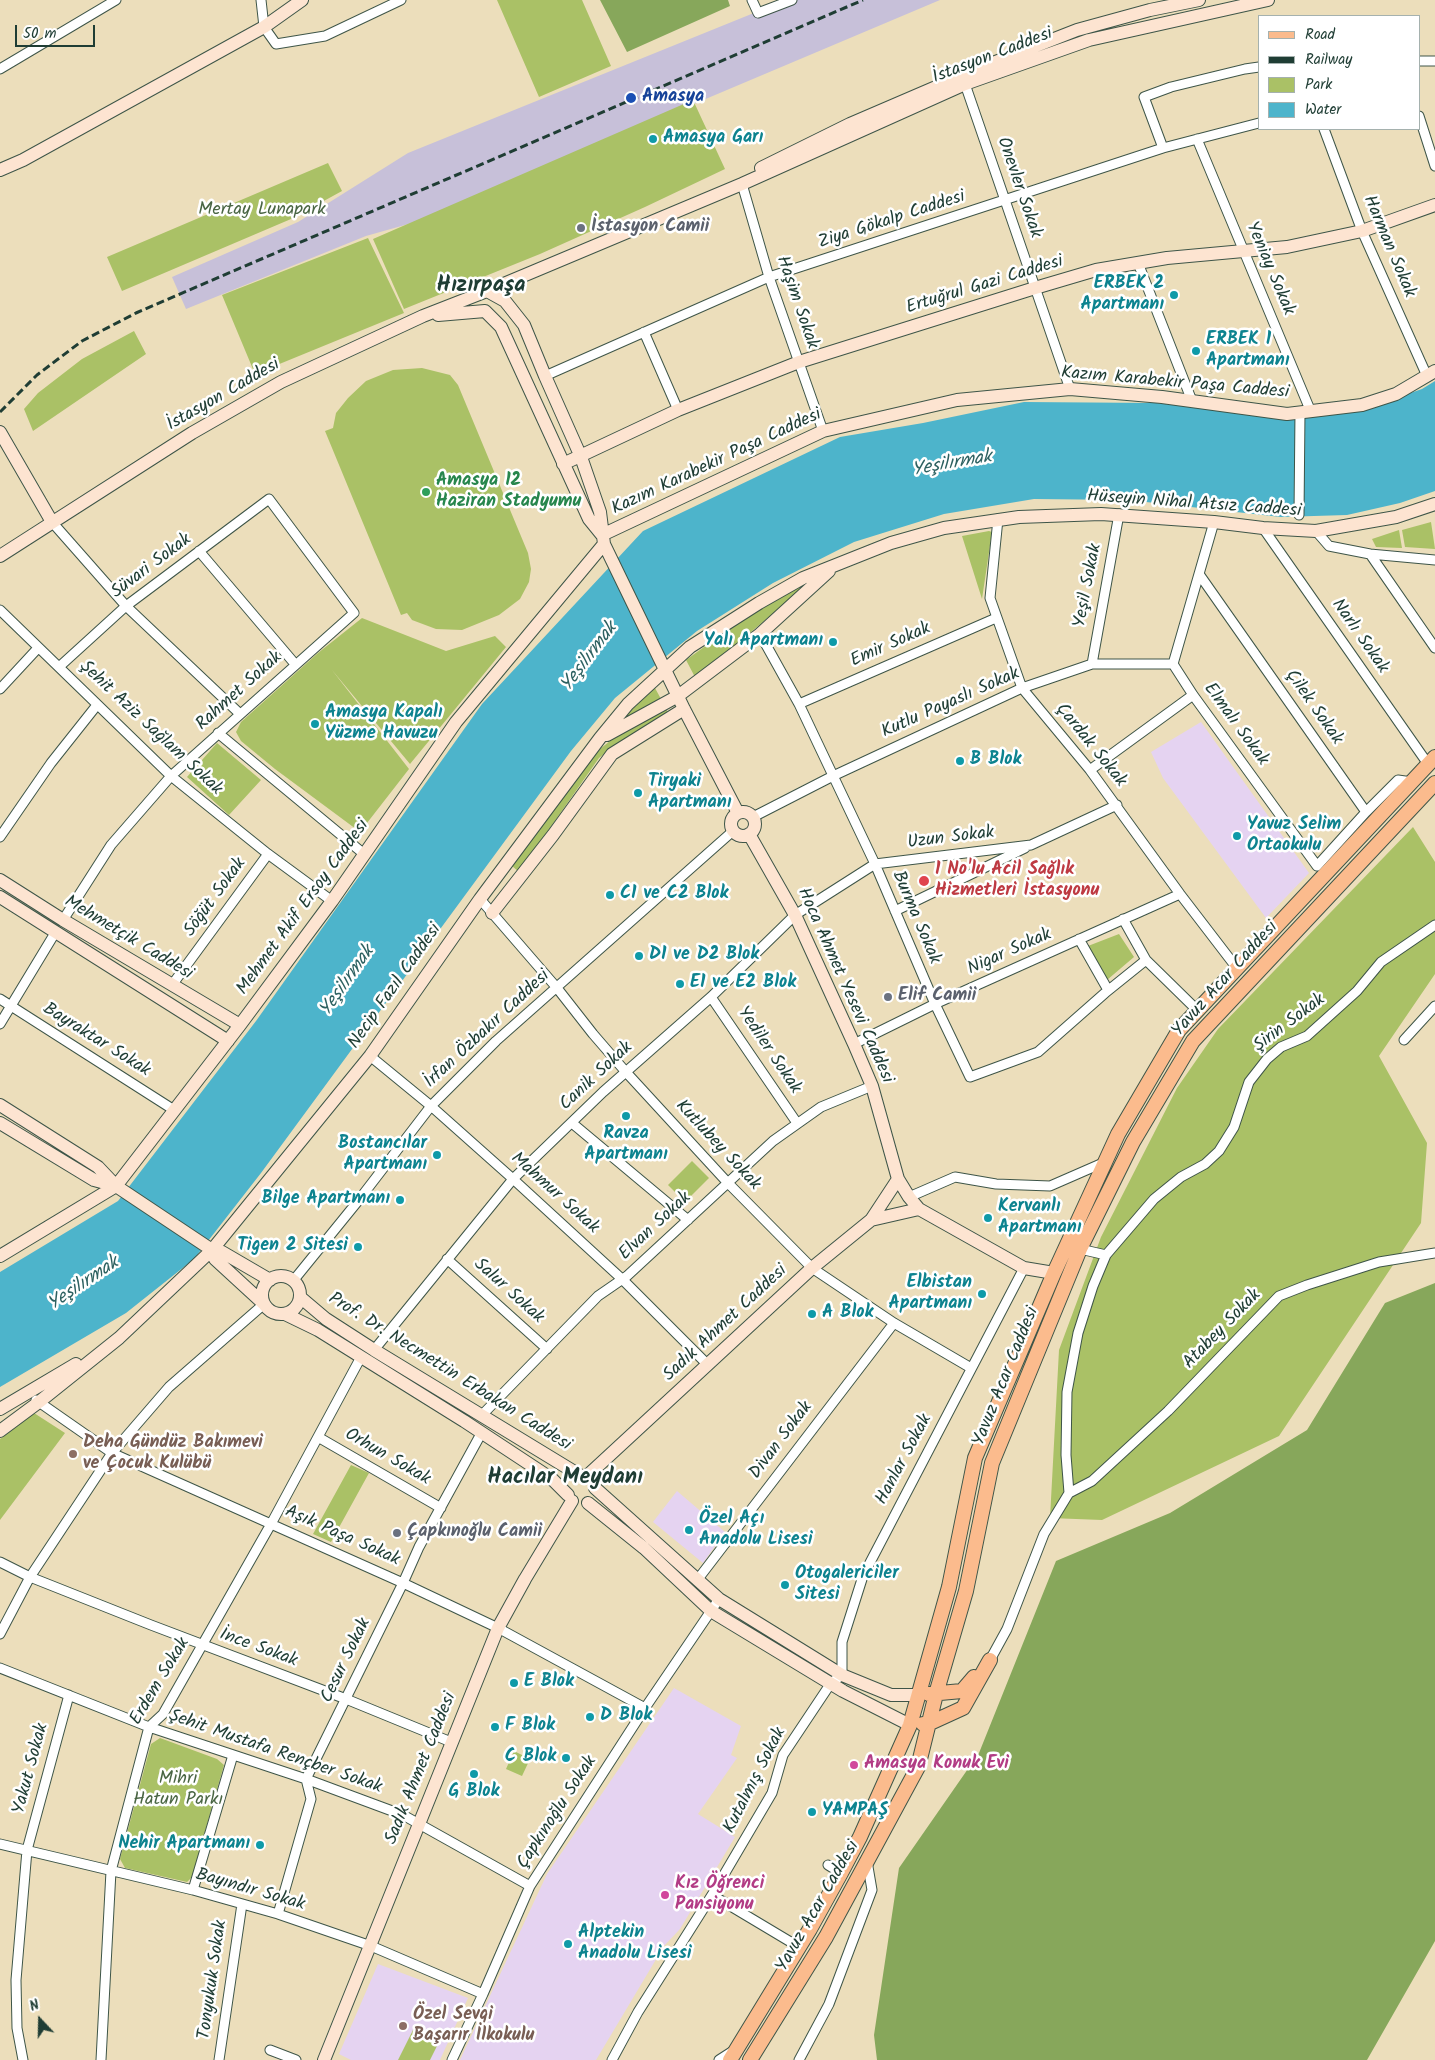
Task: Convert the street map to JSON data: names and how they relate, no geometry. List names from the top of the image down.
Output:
{
  "streets": {
    "main road": ["Yavuz Acar Caddesi"],
    "street": [
      "İstasyon Caddesi",
      "Onevler Sokak",
      "Ziya Gökalp Caddesi",
      "Harman Sokak",
      "Yeniay Sokak",
      "Ertuğrul Gazi Caddesi",
      "Haşim Sokak",
      "Kazım Karabekir Paşa Caddesi",
      "Hüseyin Nihal Atsız Caddesi",
      "Süvari Sokak",
      "Yeşil Sokak",
      "Narlı Sokak",
      "Emir Sokak",
      "Rahmet Sokak",
      "Kutlu Payaslı Sokak",
      "Çilek Sokak",
      "Elmalı Sokak",
      "Şehit Aziz Sağlam Sokak",
      "Çardak Sokak",
      "Uzun Sokak",
      "Söğüt Sokak",
      "Mehmet Akif Ersoy Caddesi",
      "Burma Sokak",
      "Mehmetçik Caddesi",
      "Nigar Sokak",
      "Hoca Ahmet Yesevi Caddesi",
      "Necip Fazıl Caddesi",
      "Şirin Sokak",
      "İrfan Özbakır Caddesi",
      "Bayraktar Sokak",
      "Yediler Sokak",
      "Canik Sokak",
      "Kutlubey Sokak",
      "Mahmur Sokak",
      "Elvan Sokak",
      "Salur Sokak",
      "Sadık Ahmet Caddesi",
      "Atabey Sokak",
      "Prof. Dr. Necmettin Erbakan Caddesi",
      "Divan Sokak",
      "Orhun Sokak",
      "Hanlar Sokak",
      "Aşık Paşa Sokak",
      "İnce Sokak",
      "Cesur Sokak",
      "Erdem Sokak",
      "Şehit Mustafa Rençber Sokak",
      "Yakut Sokak",
      "Kutalmış Sokak",
      "Çapkınoğlu Sokak",
      "Bayındır Sokak",
      "Tonyukuk Sokak"
    ]
  },
  "crossings": [
    ["İstasyon Caddesi", "Onevler Sokak"],
    ["İstasyon Caddesi", "Haşim Sokak"],
    ["Onevler Sokak", "Ziya Gökalp Caddesi"],
    ["Onevler Sokak", "Ertuğrul Gazi Caddesi"],
    ["Onevler Sokak", "Kazım Karabekir Paşa Caddesi"],
    ["Ziya Gökalp Caddesi", "Yeniay Sokak"],
    ["Ziya Gökalp Caddesi", "Haşim Sokak"],
    ["Harman Sokak", "Ertuğrul Gazi Caddesi"],
    ["Harman Sokak", "Kazım Karabekir Paşa Caddesi"],
    ["Yeniay Sokak", "Ertuğrul Gazi Caddesi"],
    ["Yeniay Sokak", "Kazım Karabekir Paşa Caddesi"],
    ["Ertuğrul Gazi Caddesi", "Haşim Sokak"],
    ["Haşim Sokak", "Kazım Karabekir Paşa Caddesi"],
    ["Kazım Karabekir Paşa Caddesi", "Mehmet Akif Ersoy Caddesi"],
    ["Hüseyin Nihal Atsız Caddesi", "Yeşil Sokak"],
    ["Hüseyin Nihal Atsız Caddesi", "Narlı Sokak"],
    ["Hüseyin Nihal Atsız Caddesi", "Çardak Sokak"],
    ["Hüseyin Nihal Atsız Caddesi", "Burma Sokak"],
    ["Hüseyin Nihal Atsız Caddesi", "Necip Fazıl Caddesi"],
    ["Süvari Sokak", "Rahmet Sokak"],
    ["Süvari Sokak", "Şehit Aziz Sağlam Sokak"],
    ["Yeşil Sokak", "Kutlu Payaslı Sokak"],
    ["Narlı Sokak", "Yavuz Acar Caddesi"],
    ["Emir Sokak", "Çardak Sokak"],
    ["Emir Sokak", "Burma Sokak"],
    ["Rahmet Sokak", "Şehit Aziz Sağlam Sokak"],
    ["Rahmet Sokak", "Mehmetçik Caddesi"],
    ["Kutlu Payaslı Sokak", "Elmalı Sokak"],
    ["Kutlu Payaslı Sokak", "Çardak Sokak"],
    ["Kutlu Payaslı Sokak", "Burma Sokak"],
    ["Kutlu Payaslı Sokak", "Hoca Ahmet Yesevi Caddesi"],
    ["Kutlu Payaslı Sokak", "İrfan Özbakır Caddesi"],
    ["Çilek Sokak", "Elmalı Sokak"],
    ["Şehit Aziz Sağlam Sokak", "Söğüt Sokak"],
    ["Şehit Aziz Sağlam Sokak", "Mehmet Akif Ersoy Caddesi"],
    ["Çardak Sokak", "Uzun Sokak"],
    ["Çardak Sokak", "Nigar Sokak"],
    ["Çardak Sokak", "Yavuz Acar Caddesi"],
    ["Uzun Sokak", "Burma Sokak"],
    ["Uzun Sokak", "Canik Sokak"],
    ["Söğüt Sokak", "Mehmetçik Caddesi"],
    ["Mehmet Akif Ersoy Caddesi", "Mehmetçik Caddesi"],
    ["Mehmet Akif Ersoy Caddesi", "Bayraktar Sokak"],
    ["Burma Sokak", "Nigar Sokak"],
    ["Burma Sokak", "Canik Sokak"],
    ["Nigar Sokak", "Hoca Ahmet Yesevi Caddesi"],
    ["Yavuz Acar Caddesi", "Hoca Ahmet Yesevi Caddesi"],
    ["Yavuz Acar Caddesi", "Prof. Dr. Necmettin Erbakan Caddesi"],
    ["Hoca Ahmet Yesevi Caddesi", "İrfan Özbakır Caddesi"],
    ["Hoca Ahmet Yesevi Caddesi", "Canik Sokak"],
    ["Hoca Ahmet Yesevi Caddesi", "Elvan Sokak"],
    ["Hoca Ahmet Yesevi Caddesi", "Sadık Ahmet Caddesi"],
    ["Hoca Ahmet Yesevi Caddesi", "Hanlar Sokak"],
    ["Necip Fazıl Caddesi", "Kutlubey Sokak"],
    ["Necip Fazıl Caddesi", "Mahmur Sokak"],
    ["İrfan Özbakır Caddesi", "Kutlubey Sokak"],
    ["İrfan Özbakır Caddesi", "Mahmur Sokak"],
    ["İrfan Özbakır Caddesi", "Prof. Dr. Necmettin Erbakan Caddesi"],
    ["Yediler Sokak", "Canik Sokak"],
    ["Yediler Sokak", "Elvan Sokak"],
    ["Canik Sokak", "Kutlubey Sokak"],
    ["Canik Sokak", "Mahmur Sokak"],
    ["Canik Sokak", "Salur Sokak"],
    ["Canik Sokak", "Prof. Dr. Necmettin Erbakan Caddesi"],
    ["Kutlubey Sokak", "Elvan Sokak"],
    ["Kutlubey Sokak", "Sadık Ahmet Caddesi"],
    ["Kutlubey Sokak", "Divan Sokak"],
    ["Kutlubey Sokak", "Hanlar Sokak"],
    ["Mahmur Sokak", "Elvan Sokak"],
    ["Mahmur Sokak", "Sadık Ahmet Caddesi"],
    ["Elvan Sokak", "Salur Sokak"],
    ["Elvan Sokak", "Prof. Dr. Necmettin Erbakan Caddesi"],
    ["Sadık Ahmet Caddesi", "Prof. Dr. Necmettin Erbakan Caddesi"],
    ["Sadık Ahmet Caddesi", "Aşık Paşa Sokak"],
    ["Sadık Ahmet Caddesi", "İnce Sokak"],
    ["Sadık Ahmet Caddesi", "Şehit Mustafa Rençber Sokak"],
    ["Sadık Ahmet Caddesi", "Bayındır Sokak"],
    ["Prof. Dr. Necmettin Erbakan Caddesi", "Divan Sokak"],
    ["Prof. Dr. Necmettin Erbakan Caddesi", "Hanlar Sokak"],
    ["Prof. Dr. Necmettin Erbakan Caddesi", "Cesur Sokak"],
    ["Prof. Dr. Necmettin Erbakan Caddesi", "Erdem Sokak"],
    ["Prof. Dr. Necmettin Erbakan Caddesi", "Kutalmış Sokak"],
    ["Prof. Dr. Necmettin Erbakan Caddesi", "Çapkınoğlu Sokak"],
    ["Orhun Sokak", "Cesur Sokak"],
    ["Orhun Sokak", "Erdem Sokak"],
    ["Hanlar Sokak", "Kutalmış Sokak"],
    ["Aşık Paşa Sokak", "Cesur Sokak"],
    ["Aşık Paşa Sokak", "Erdem Sokak"],
    ["Aşık Paşa Sokak", "Çapkınoğlu Sokak"],
    ["İnce Sokak", "Cesur Sokak"],
    ["İnce Sokak", "Erdem Sokak"],
    ["Cesur Sokak", "Şehit Mustafa Rençber Sokak"],
    ["Erdem Sokak", "Şehit Mustafa Rençber Sokak"],
    ["Erdem Sokak", "Bayındır Sokak"],
    ["Şehit Mustafa Rençber Sokak", "Yakut Sokak"],
    ["Şehit Mustafa Rençber Sokak", "Çapkınoğlu Sokak"],
    ["Yakut Sokak", "Bayındır Sokak"],
    ["Çapkınoğlu Sokak", "Bayındır Sokak"],
    ["Bayındır Sokak", "Tonyukuk Sokak"]
  ],
  "districts": ["Hızırpaşa", "Hacılar Meydanı"],
  "water": ["Yeşilırmak"],
  "parks": ["Mertay Lunapark", "Mihri Hatun Parkı"],
  "places": [
    "Amasya",
    "Amasya Garı",
    "İstasyon Camii",
    "ERBEK 2 Apartmanı",
    "ERBEK 1 Apartmanı",
    "Amasya 12 Haziran Stadyumu",
    "Yalı Apartmanı",
    "Amasya Kapalı Yüzme Havuzu",
    "B Blok",
    "Tiryaki Apartmanı",
    "Yavuz Selim Ortaokulu",
    "1 No'lu Acil Sağlık Hizmetleri İstasyonu",
    "C1 ve C2 Blok",
    "D1 ve D2 Blok",
    "E1 ve E2 Blok",
    "Elif Camii",
    "Ravza Apartmanı",
    "Bostancılar Apartmanı",
    "Bilge Apartmanı",
    "Kervanlı Apartmanı",
    "Tigen 2 Sitesi",
    "Elbistan Apartmanı",
    "A Blok",
    "Deha Gündüz Bakımevi ve Çocuk Kulübü",
    "Özel Açı Anadolu Lisesi",
    "Çapkınoğlu Camii",
    "Otogalericiler Sitesi",
    "E Blok",
    "D Blok",
    "F Blok",
    "C Blok",
    "Amasya Konuk Evi",
    "G Blok",
    "YAMPAŞ",
    "Nehir Apartmanı",
    "Kız Öğrenci Pansiyonu",
    "Alptekin Anadolu Lisesi",
    "Özel Sevgi Başarır İlkokulu"
  ],
  "legend": [
    "Road",
    "Railway",
    "Park",
    "Water"
  ],
  "scale_bar": "50 m",
  "north": "top"
}
